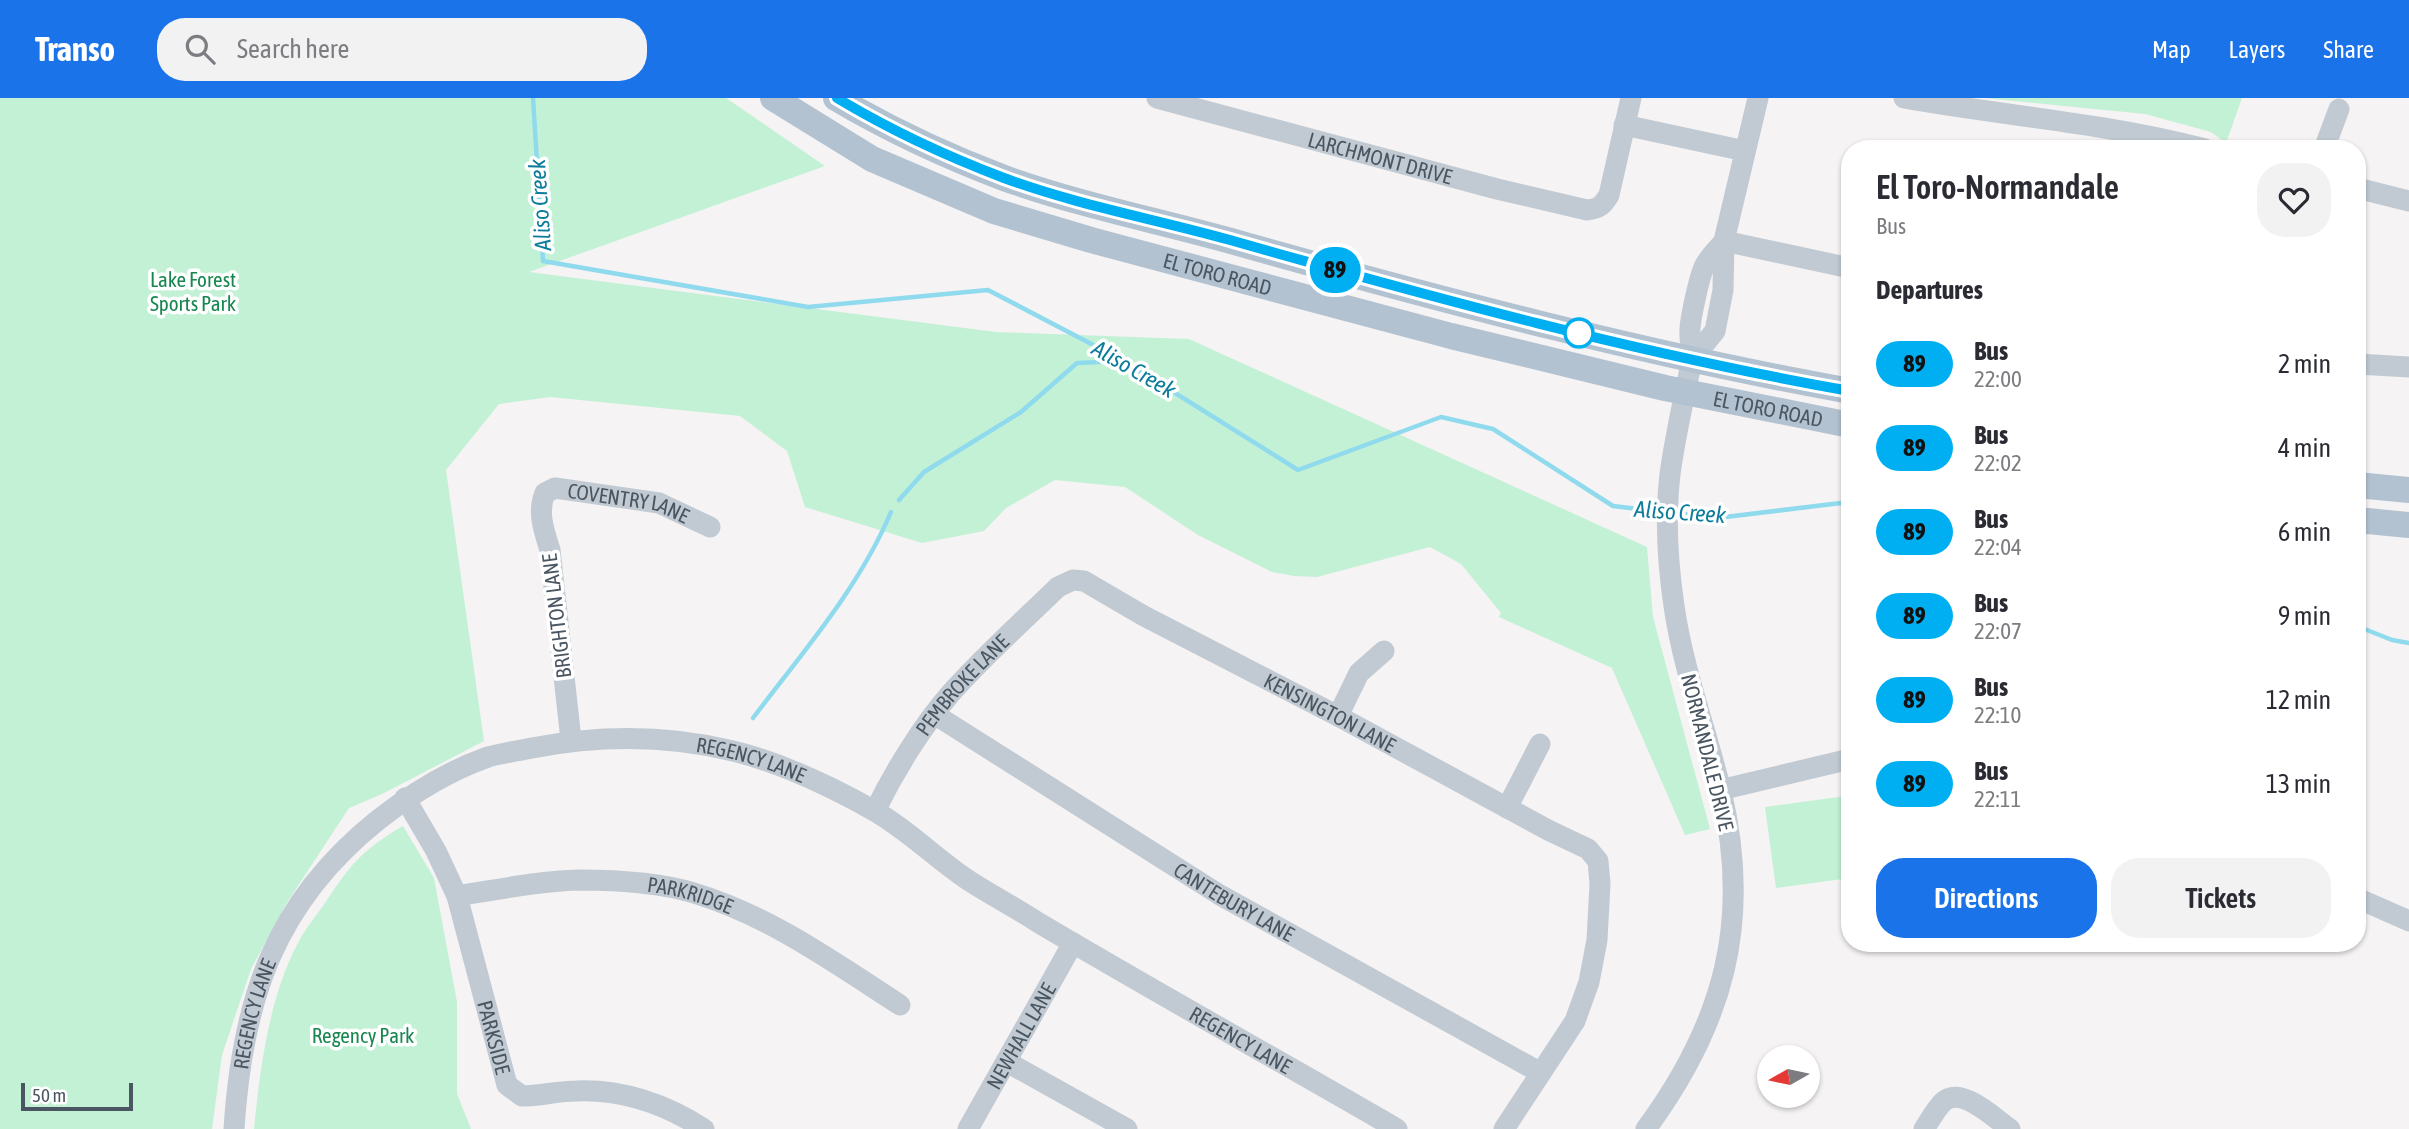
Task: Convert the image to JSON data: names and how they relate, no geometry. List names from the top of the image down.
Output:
{
  "streets": {
    "main road": ["EL TORO ROAD"],
    "street": [
      "LARCHMONT DRIVE",
      "COVENTRY LANE",
      "BRIGHTON LANE",
      "PEMBROKE LANE",
      "KENSINGTON LANE",
      "NORMANDALE DRIVE",
      "REGENCY LANE",
      "PARKRIDGE",
      "CANTEBURY LANE",
      "NEWHALL LANE",
      "PARKSIDE"
    ]
  },
  "crossings": [
    ["EL TORO ROAD", "NORMANDALE DRIVE"],
    ["COVENTRY LANE", "BRIGHTON LANE"],
    ["BRIGHTON LANE", "REGENCY LANE"],
    ["PEMBROKE LANE", "KENSINGTON LANE"],
    ["PEMBROKE LANE", "REGENCY LANE"],
    ["PEMBROKE LANE", "CANTEBURY LANE"],
    ["KENSINGTON LANE", "CANTEBURY LANE"],
    ["REGENCY LANE", "NEWHALL LANE"],
    ["REGENCY LANE", "PARKSIDE"],
    ["PARKRIDGE", "PARKSIDE"]
  ],
  "water": ["Aliso Creek"],
  "parks": ["Lake Forest Sports Park", "Regency Park"],
  "lines": ["bus line 89"],
  "scale_bar": "50 m",
  "north": "left",
  "page": {
    "header": "Transo",
    "search": "Search here",
    "nav": ["Map", "Layers", "Share"],
    "on_map": "89",
    "heading": [
      ["El Toro-Normandale", "Bus"],
      "Departures"
    ],
    "list": [
      {
        "mark": "89",
        "name": "Bus",
        "note": "22:00",
        "value": "2 min"
      },
      {
        "mark": "89",
        "name": "Bus",
        "note": "22:02",
        "value": "4 min"
      },
      {
        "mark": "89",
        "name": "Bus",
        "note": "22:04",
        "value": "6 min"
      },
      {
        "mark": "89",
        "name": "Bus",
        "note": "22:07",
        "value": "9 min"
      },
      {
        "mark": "89",
        "name": "Bus",
        "note": "22:10",
        "value": "12 min"
      },
      {
        "mark": "89",
        "name": "Bus",
        "note": "22:11",
        "value": "13 min"
      }
    ],
    "buttons": ["Directions", "Tickets"],
    "scale": "50 m"
  }
}
